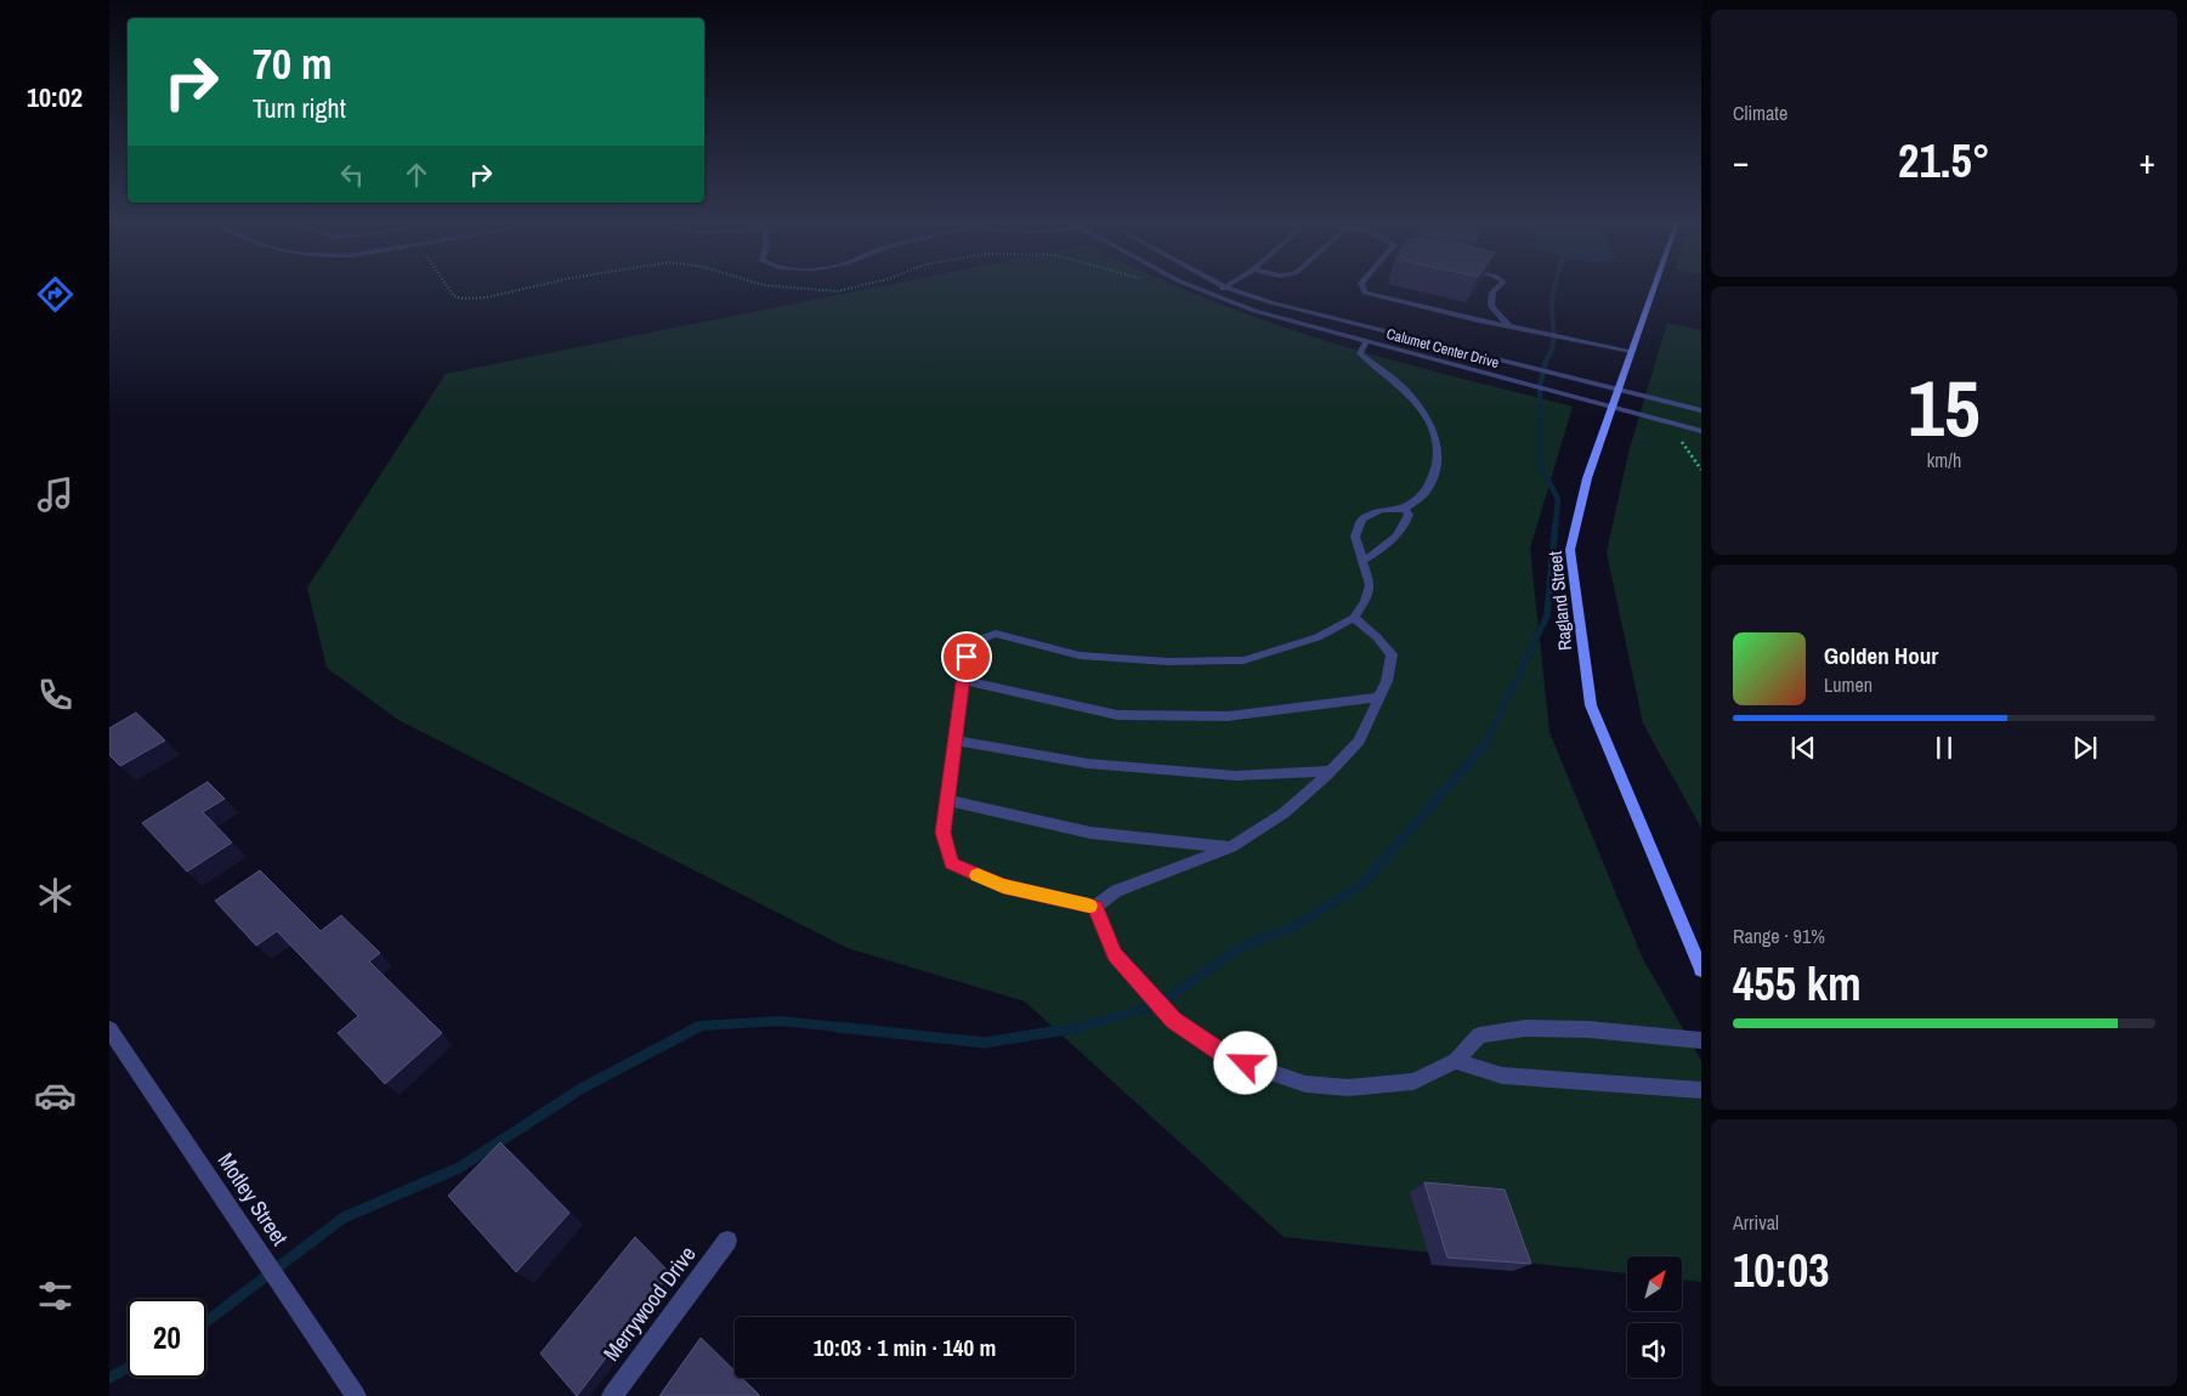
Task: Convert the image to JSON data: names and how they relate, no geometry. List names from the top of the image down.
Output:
{
  "streets": {
    "street": [
      "Calumet Center Drive",
      "Ragland Street",
      "Motley Street",
      "Merrywood Drive"
    ]
  },
  "crossings": [
    ["Calumet Center Drive", "Ragland Street"]
  ],
  "north": "top right",
  "page": {
    "tabs": "10:02",
    "tile": [
      "Climate",
      ["15", "km/h"],
      ["Range · 91%", "455 km"],
      ["Arrival", "10:03"]
    ],
    "turn": ["70 m", "Turn right"],
    "heat": ["−", "21.5°", "+"],
    "song": ["Golden Hour", "Lumen"],
    "limit": "20",
    "trip": "10:03 · 1 min · 140 m"
  }
}
